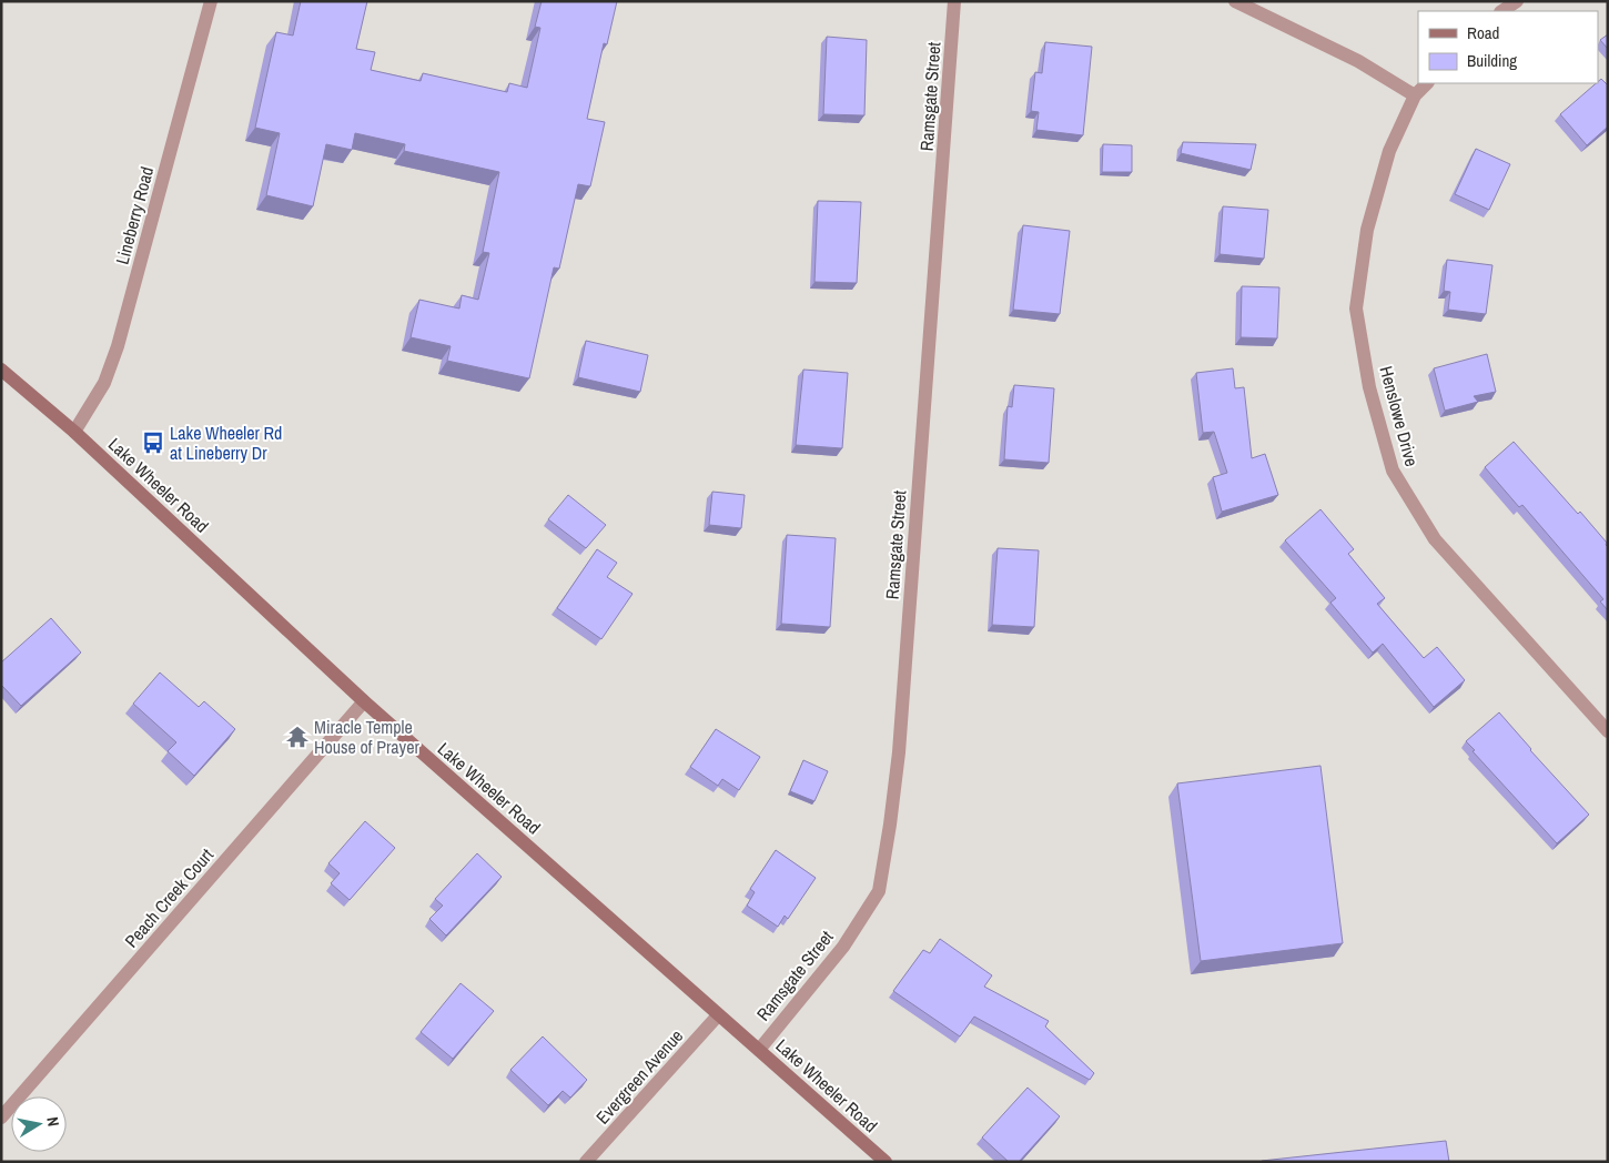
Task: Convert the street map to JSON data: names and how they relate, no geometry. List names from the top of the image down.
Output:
{
  "streets": {
    "main road": ["Lake Wheeler Road"],
    "street": [
      "Ramsgate Street",
      "Lineberry Road",
      "Henslowe Drive",
      "Peach Creek Court",
      "Evergreen Avenue"
    ]
  },
  "crossings": [
    ["Ramsgate Street", "Lake Wheeler Road"],
    ["Lineberry Road", "Lake Wheeler Road"],
    ["Lake Wheeler Road", "Peach Creek Court"],
    ["Lake Wheeler Road", "Evergreen Avenue"]
  ],
  "places": {
    "bus stop": ["Lake Wheeler Rd at Lineberry Dr"],
    "temple": ["Miracle Temple House of Prayer"]
  },
  "legend": ["Road", "Building"],
  "north": "right"
}
